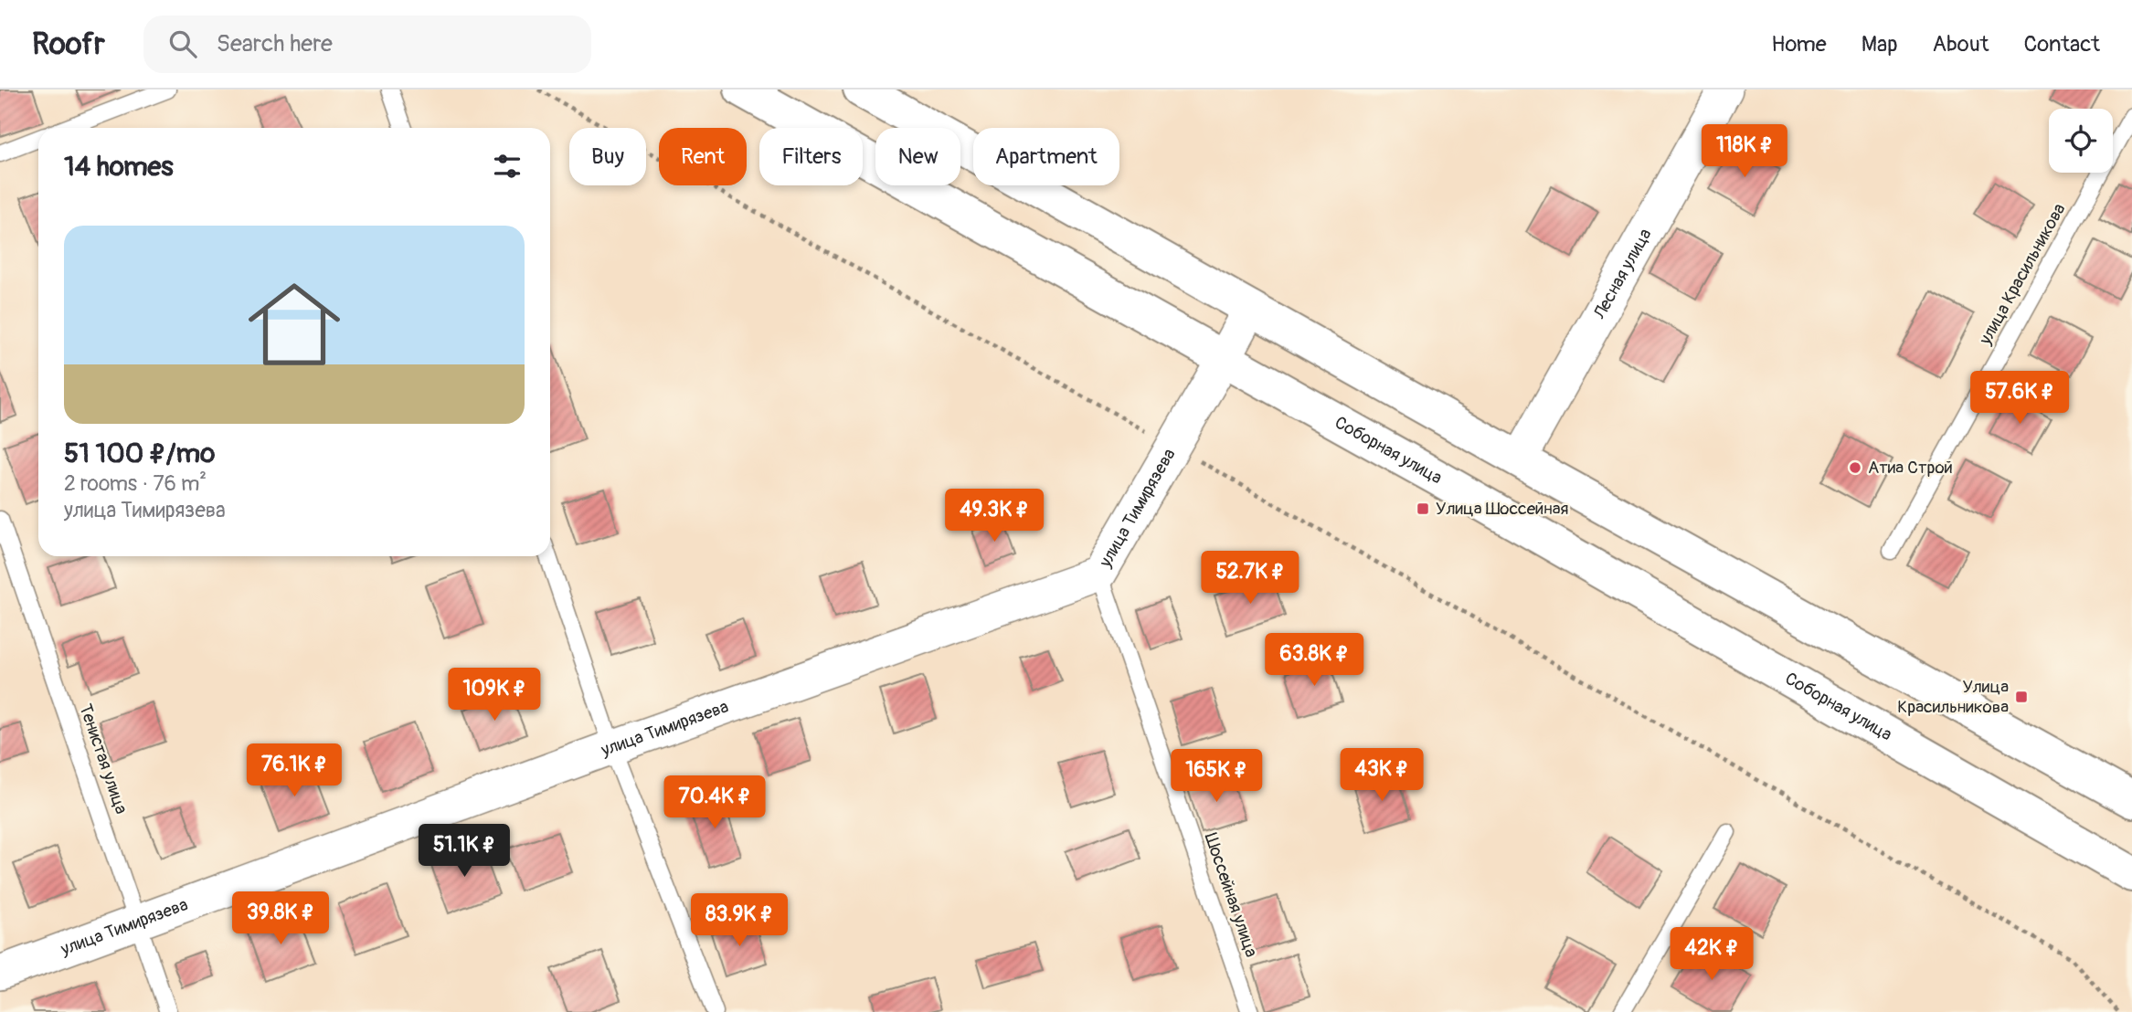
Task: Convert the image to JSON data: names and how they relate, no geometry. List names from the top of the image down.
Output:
{
  "streets": {
    "street": ["Лесная улица", "Соборная улица", "улица Тимирязева"],
    "lane": ["улица Красильникова", "Тенистая улица", "Шоссейная улица"]
  },
  "crossings": [
    ["Соборная улица", "улица Тимирязева"],
    ["улица Тимирязева", "Тенистая улица"],
    ["улица Тимирязева", "Шоссейная улица"]
  ],
  "places": {
    "other": ["Атиа Строй"],
    "transit": ["Улица Шоссейная", "Улица Красильникова"]
  },
  "page": {
    "header": "Roofr",
    "search": "Search here",
    "nav": [
      "Home",
      "Map",
      "About",
      "Contact"
    ],
    "price": [
      "118K ₽",
      "57.6K ₽",
      "49.3K ₽",
      "52.7K ₽",
      "63.8K ₽",
      "109K ₽",
      "76.1K ₽",
      "43K ₽",
      "165K ₽",
      "70.4K ₽",
      "51.1K ₽",
      "39.8K ₽",
      "83.9K ₽",
      "42K ₽"
    ],
    "chip": [
      "Buy",
      "Rent",
      "Filters",
      "New",
      "Apartment"
    ],
    "heading": "14 homes",
    "list": [
      {
        "name": "51 100 ₽/mo",
        "note": "2 rooms · 76 m² · улица Тимирязева"
      }
    ]
  }
}
